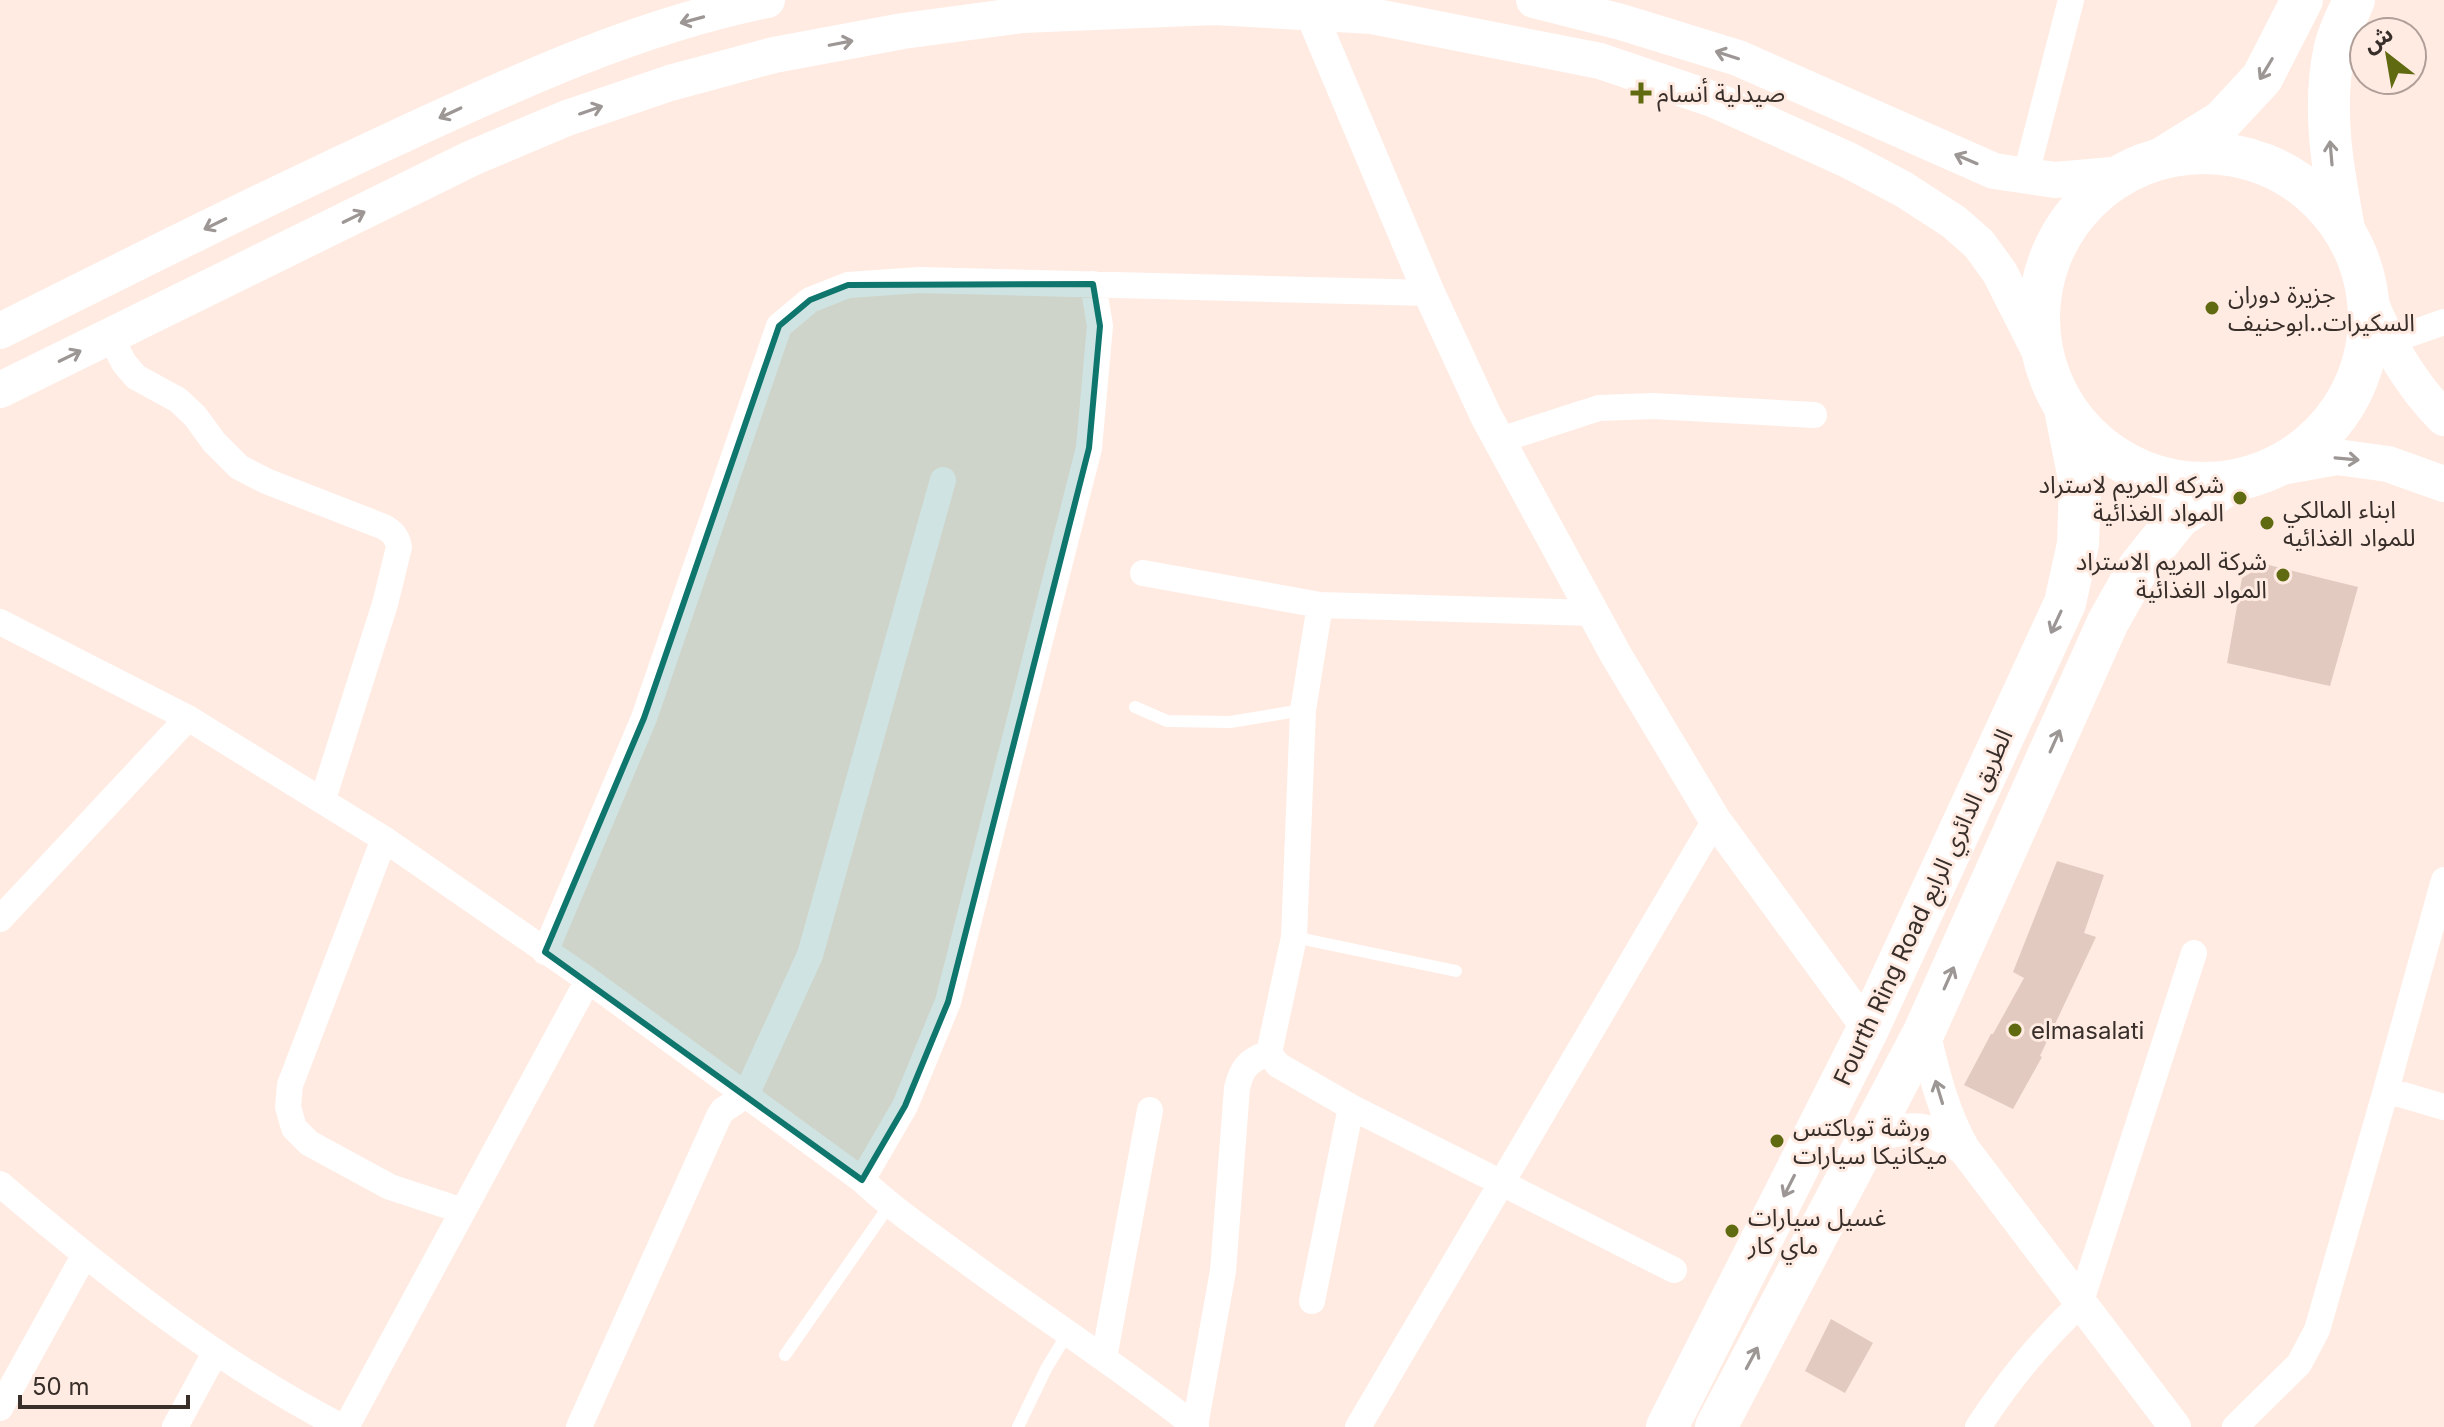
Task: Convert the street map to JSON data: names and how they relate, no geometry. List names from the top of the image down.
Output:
{
  "streets": {
    "main road": ["Fourth Ring Road الطريق الدائري الرابع"]
  },
  "places": {
    "health": ["صيدلية أنسام"],
    "other": [
      "جزيرة دوران السكيرات..ابوحنيف",
      "شركه المريم لاستراد المواد الغذائية",
      "ابناء المالكي للمواد الغذائيه",
      "شركة المريم الاستراد المواد الغذائية",
      "elmasalati",
      "ورشة توباكتس ميكانيكا سيارات",
      "غسيل سيارات ماي كار"
    ]
  },
  "scale_bar": "50 m",
  "north": "top left"
}
